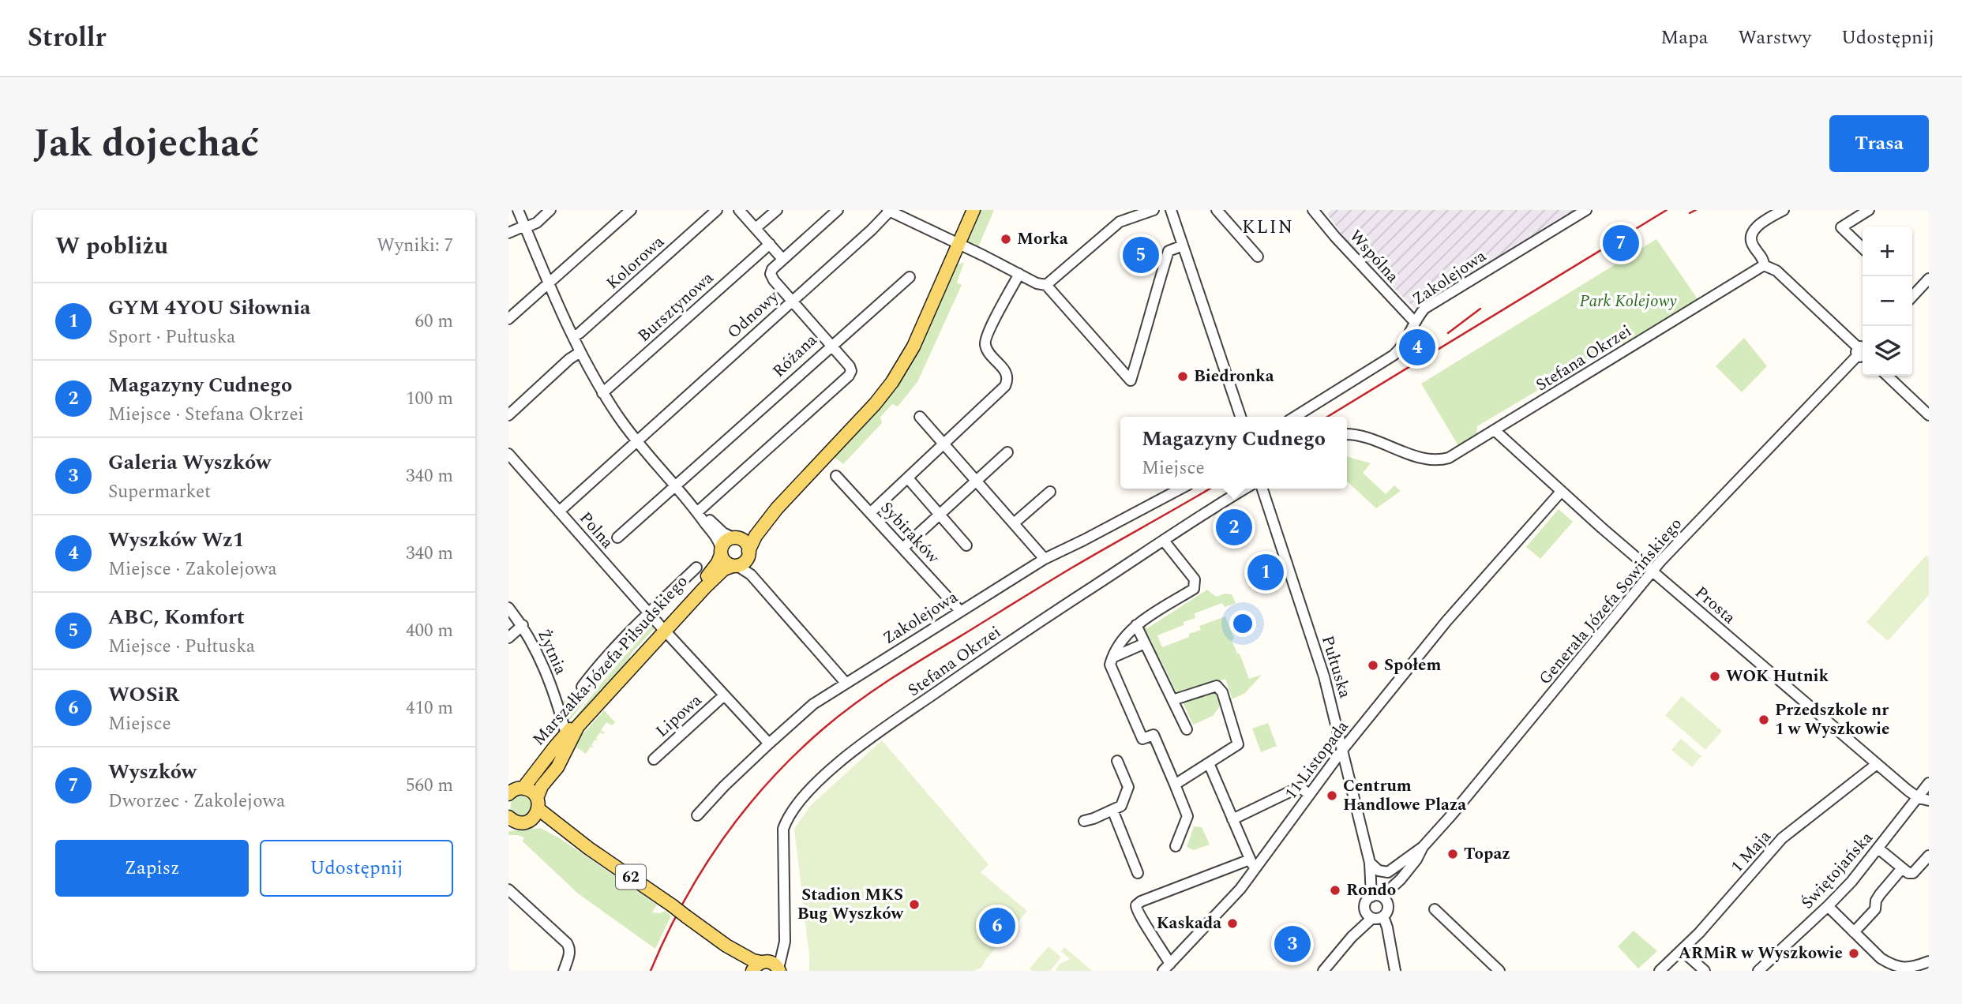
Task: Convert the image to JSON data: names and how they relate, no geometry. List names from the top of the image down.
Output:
{
  "streets": {
    "main road": ["Marszałka Józefa Piłsudskiego", "62"],
    "street": [
      "Wspólna",
      "Kolorowa",
      "Zakolejowa",
      "Bursztynowa",
      "Odnowy",
      "Różana",
      "Stefana Okrzei",
      "Polna",
      "Sybiraków",
      "Generała Józefa Sowińskiego",
      "Prosta",
      "Żytnia",
      "Pułtuska",
      "Lipowa",
      "11 Listopada",
      "1 Maja",
      "Świętojańska"
    ]
  },
  "crossings": [
    ["Wspólna", "Zakolejowa"],
    ["Zakolejowa", "Polna"],
    ["Zakolejowa", "Sybiraków"],
    ["Odnowy", "Różana"],
    ["Odnowy", "Polna"],
    ["Stefana Okrzei", "Prosta"],
    ["Stefana Okrzei", "62"],
    ["Polna", "Marszałka Józefa Piłsudskiego"],
    ["Polna", "Lipowa"],
    ["Generała Józefa Sowińskiego", "Prosta"],
    ["Generała Józefa Sowińskiego", "Pułtuska"],
    ["Prosta", "11 Listopada"],
    ["Prosta", "1 Maja"],
    ["Prosta", "Świętojańska"],
    ["Żytnia", "Marszałka Józefa Piłsudskiego"],
    ["Marszałka Józefa Piłsudskiego", "62"],
    ["Pułtuska", "11 Listopada"]
  ],
  "districts": ["KLIN"],
  "parks": ["Park Kolejowy"],
  "places": [
    "Morka",
    "Biedronka",
    "Społem",
    "WOK Hutnik",
    "Przedszkole nr 1 w Wyszkowie",
    "Centrum Handlowe Plaza",
    "Topaz",
    "Rondo",
    "Stadion MKS Bug Wyszków",
    "Kaskada",
    "ARMiR w Wyszkowie"
  ],
  "page": {
    "header": "Strollr",
    "nav": ["Mapa", "Warstwy", "Udostępnij"],
    "title": "Jak dojechać",
    "buttons": [
      "Trasa",
      ["Zapisz", "Udostępnij"]
    ],
    "heading": ["W pobliżu", "Wyniki: 7"],
    "pins": [
      "7",
      "5",
      "4",
      "2",
      "1",
      "6",
      "3"
    ],
    "map_buttons": ["+", "−"],
    "list": [
      {
        "mark": "1",
        "name": "GYM 4YOU Siłownia",
        "note": "Sport · Pułtuska",
        "value": "60 m"
      },
      {
        "mark": "2",
        "name": "Magazyny Cudnego",
        "note": "Miejsce · Stefana Okrzei",
        "value": "100 m"
      },
      {
        "mark": "3",
        "name": "Galeria Wyszków",
        "note": "Supermarket",
        "value": "340 m"
      },
      {
        "mark": "4",
        "name": "Wyszków Wz1",
        "note": "Miejsce · Zakolejowa",
        "value": "340 m"
      },
      {
        "mark": "5",
        "name": "ABC, Komfort",
        "note": "Miejsce · Pułtuska",
        "value": "400 m"
      },
      {
        "mark": "6",
        "name": "WOSiR",
        "note": "Miejsce",
        "value": "410 m"
      },
      {
        "mark": "7",
        "name": "Wyszków",
        "note": "Dworzec · Zakolejowa",
        "value": "560 m"
      }
    ],
    "popup": ["Magazyny Cudnego", "Miejsce"]
  }
}
